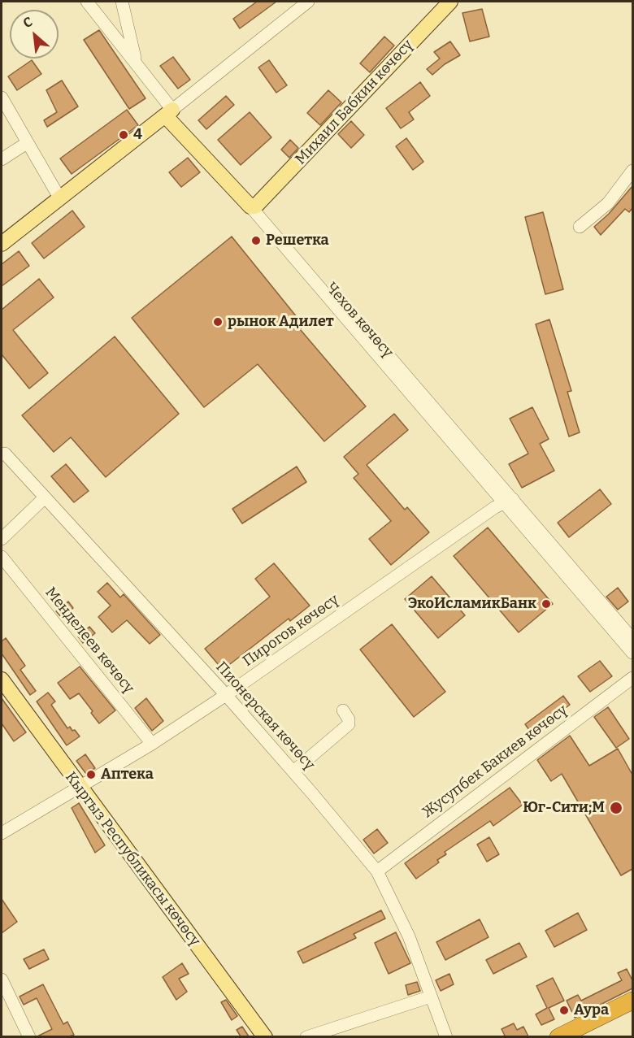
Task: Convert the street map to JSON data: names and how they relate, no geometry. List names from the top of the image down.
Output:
{
  "streets": {
    "main road": ["Михаил Бабкин көчөсү", "Чехов көчөсү", "Кыргыз Республикасы көчөсү"],
    "street": [
      "Пирогов көчөсү",
      "Менделеев көчөсү",
      "Пионерская көчөсү",
      "Жусупбек Бакиев көчөсү"
    ]
  },
  "crossings": [
    ["Михаил Бабкин көчөсү", "Чехов көчөсү"],
    ["Чехов көчөсү", "Пирогов көчөсү"],
    ["Пирогов көчөсү", "Менделеев көчөсү"],
    ["Пирогов көчөсү", "Пионерская көчөсү"],
    ["Пирогов көчөсү", "Кыргыз Республикасы көчөсү"],
    ["Пионерская көчөсү", "Жусупбек Бакиев көчөсү"]
  ],
  "places": [
    "4",
    "Решетка",
    "рынок Адилет",
    "ЭкоИсламикБанк",
    "Аптека",
    "Юг-Сити;M",
    "Аура"
  ],
  "north": "top left"
}
